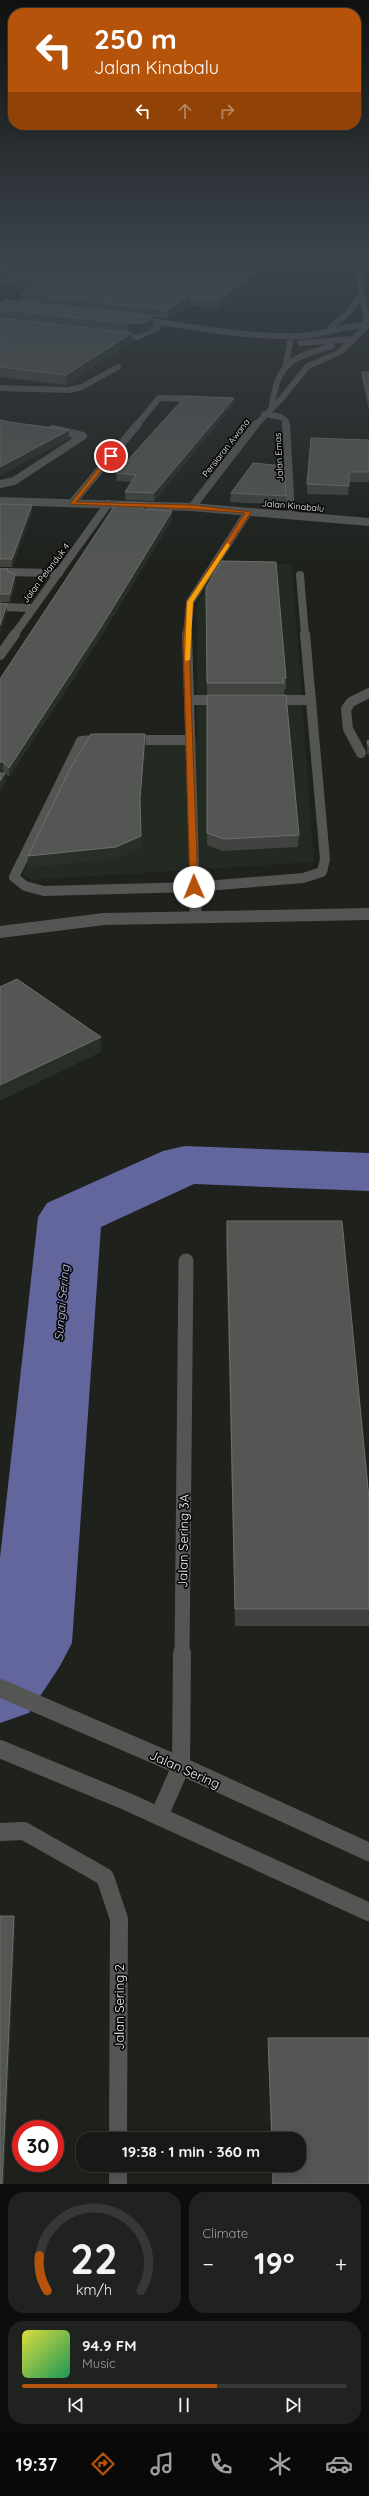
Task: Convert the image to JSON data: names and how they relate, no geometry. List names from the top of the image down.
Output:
{
  "streets": {
    "street": [
      "Persiaran Awana",
      "Jalan Emas",
      "Jalan Kinabalu",
      "Jalan Pelanduk 4",
      "Jalan Sering 3A",
      "Jalan Sering",
      "Jalan Sering 2"
    ]
  },
  "crossings": [
    ["Persiaran Awana", "Jalan Emas"],
    ["Persiaran Awana", "Jalan Kinabalu"],
    ["Jalan Emas", "Jalan Kinabalu"],
    ["Jalan Kinabalu", "Jalan Pelanduk 4"],
    ["Jalan Sering 3A", "Jalan Sering"]
  ],
  "water": ["Sungai Sering"],
  "page": {
    "turn": ["250 m", "Jalan Kinabalu"],
    "limit": "30",
    "trip": "19:38 · 1 min · 360 m",
    "tile": "Climate",
    "heat": ["−", "19°", "+"],
    "song": ["94.9 FM", "Music"],
    "tabs": "19:37",
    "gauge": ["22", "km/h"]
  }
}
